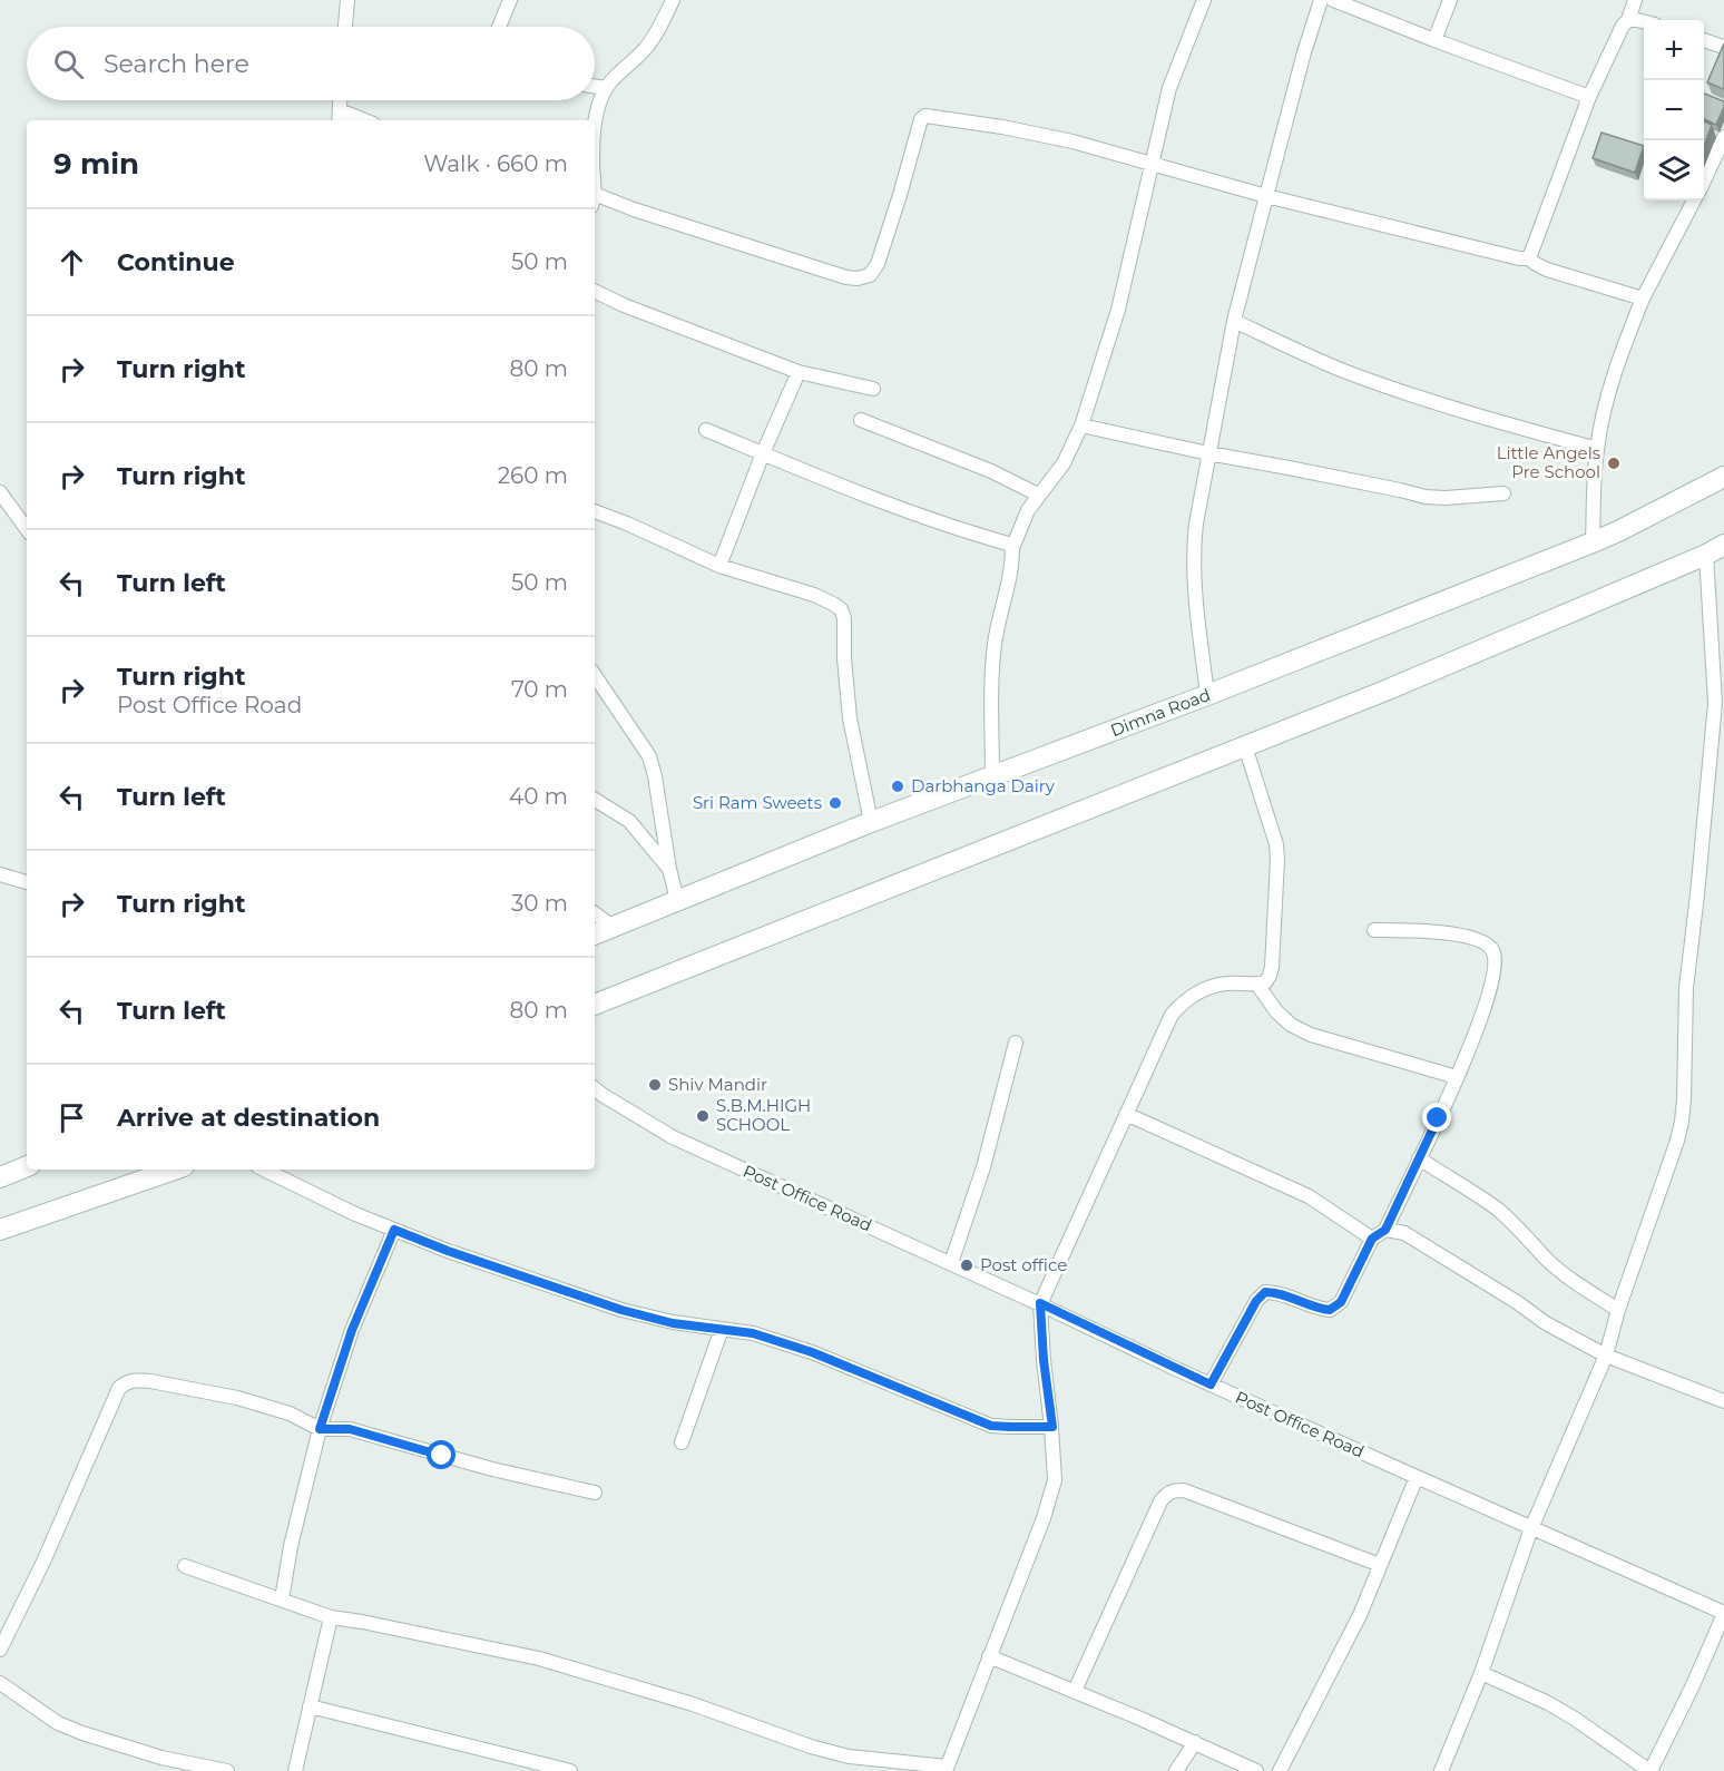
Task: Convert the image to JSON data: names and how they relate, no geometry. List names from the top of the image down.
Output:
{
  "streets": {
    "street": ["Dimna Road", "Post Office Road"]
  },
  "places": [
    "Little Angels Pre School",
    "Darbhanga Dairy",
    "Sri Ram Sweets",
    "Shiv Mandir",
    "S.B.M.HIGH SCHOOL",
    "Post office"
  ],
  "page": {
    "map_buttons": ["+", "−"],
    "search": "Search here",
    "heading": ["9 min", "Walk · 660 m"],
    "list": [
      ["Continue", "50 m"],
      ["Turn right", "80 m"],
      ["Turn right", "260 m"],
      ["Turn left", "50 m"],
      ["Turn right", "Post Office Road", "70 m"],
      ["Turn left", "40 m"],
      ["Turn right", "30 m"],
      ["Turn left", "80 m"],
      "Arrive at destination"
    ]
  }
}
